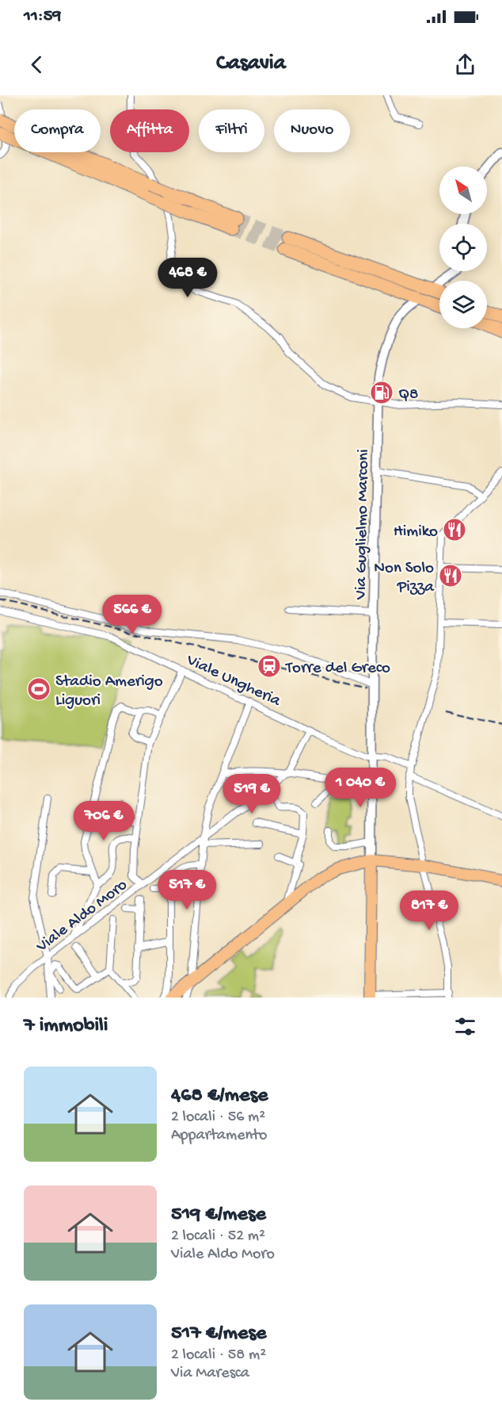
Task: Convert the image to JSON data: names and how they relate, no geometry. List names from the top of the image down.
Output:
{
  "streets": {
    "street": ["Via Guglielmo Marconi", "Viale Ungheria", "Viale Aldo Moro"]
  },
  "crossings": [
    ["Via Guglielmo Marconi", "Viale Ungheria"]
  ],
  "places": {
    "fuel station": ["Q8"],
    "restaurant": ["Himiko", "Non Solo Pizza"],
    "station": ["Torre del Greco"],
    "sports": ["Stadio Amerigo Liguori"]
  },
  "north": "top left",
  "page": {
    "status": "11:59",
    "header": "Casavia",
    "chip": [
      "Compra",
      "Affitta",
      "Filtri",
      "Nuovo"
    ],
    "price": [
      "468 €",
      "566 €",
      "1 040 €",
      "519 €",
      "706 €",
      "517 €",
      "817 €"
    ],
    "heading": "7 immobili",
    "list": [
      {
        "name": "468 €/mese",
        "note": "2 locali · 56 m² · Appartamento"
      },
      {
        "name": "519 €/mese",
        "note": "2 locali · 52 m² · Viale Aldo Moro"
      },
      {
        "name": "517 €/mese",
        "note": "2 locali · 58 m² · Via Maresca"
      }
    ]
  }
}
